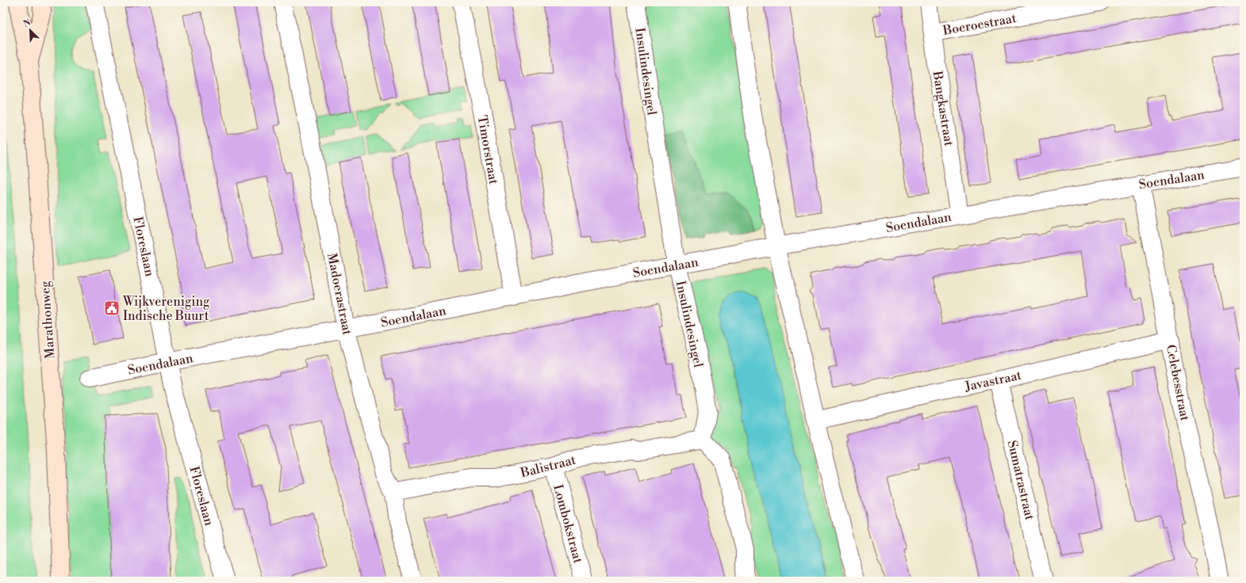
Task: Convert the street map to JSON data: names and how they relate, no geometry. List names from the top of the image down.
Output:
{
  "streets": {
    "main road": ["Marathonweg"],
    "street": [
      "Boeroestraat",
      "Insulindesingel",
      "Bangkastraat",
      "Timorstraat",
      "Soendalaan",
      "Floreslaan",
      "Madoerastraat",
      "Javastraat",
      "Celebesstraat",
      "Balistraat",
      "Sumatrastraat",
      "Lombokstraat"
    ]
  },
  "crossings": [
    ["Boeroestraat", "Bangkastraat"],
    ["Insulindesingel", "Soendalaan"],
    ["Insulindesingel", "Balistraat"],
    ["Bangkastraat", "Soendalaan"],
    ["Timorstraat", "Soendalaan"],
    ["Soendalaan", "Floreslaan"],
    ["Soendalaan", "Madoerastraat"],
    ["Soendalaan", "Celebesstraat"],
    ["Madoerastraat", "Balistraat"],
    ["Javastraat", "Celebesstraat"],
    ["Javastraat", "Sumatrastraat"],
    ["Balistraat", "Lombokstraat"]
  ],
  "places": {
    "public building": ["Wijkvereniging Indische Buurt"]
  },
  "north": "top left"
}
